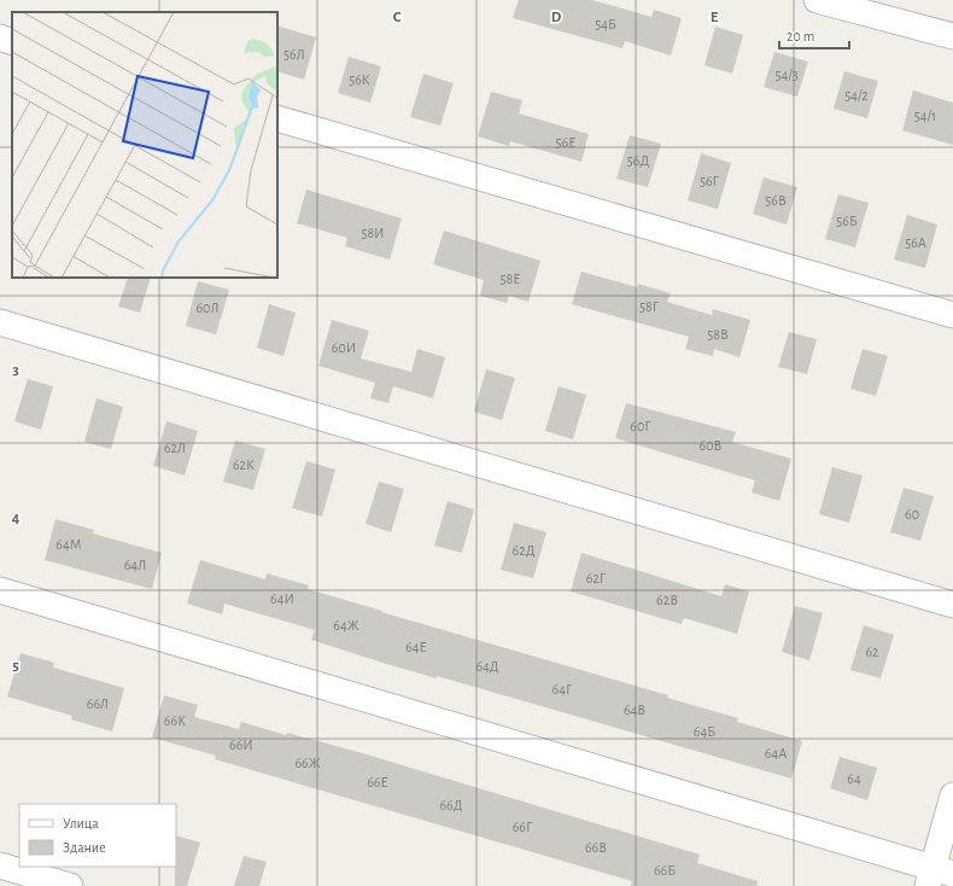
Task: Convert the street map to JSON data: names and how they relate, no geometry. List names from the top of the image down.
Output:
{
  "house_numbers": [
    "54Б",
    "56Л",
    "54/3",
    "56К",
    "54/2",
    "54/1",
    "56Е",
    "56Д",
    "56Г",
    "56В",
    "56Б",
    "58И",
    "56А",
    "58Е",
    "58Г",
    "60Л",
    "58В",
    "60И",
    "60Г",
    "60В",
    "62Л",
    "62К",
    "60",
    "64М",
    "62Д",
    "64Л",
    "62Г",
    "64И",
    "62В",
    "64Ж",
    "64Е",
    "62",
    "64Д",
    "64Г",
    "66Л",
    "64В",
    "66К",
    "64Б",
    "66И",
    "64А",
    "66Ж",
    "64",
    "66Е",
    "66Д",
    "66Г",
    "66В",
    "66Б"
  ],
  "legend": ["Улица", "Здание"],
  "scale_bar": "20 m",
  "grid": {
    "columns": ["C", "D", "E"],
    "rows": ["3", "4", "5"]
  }
}
